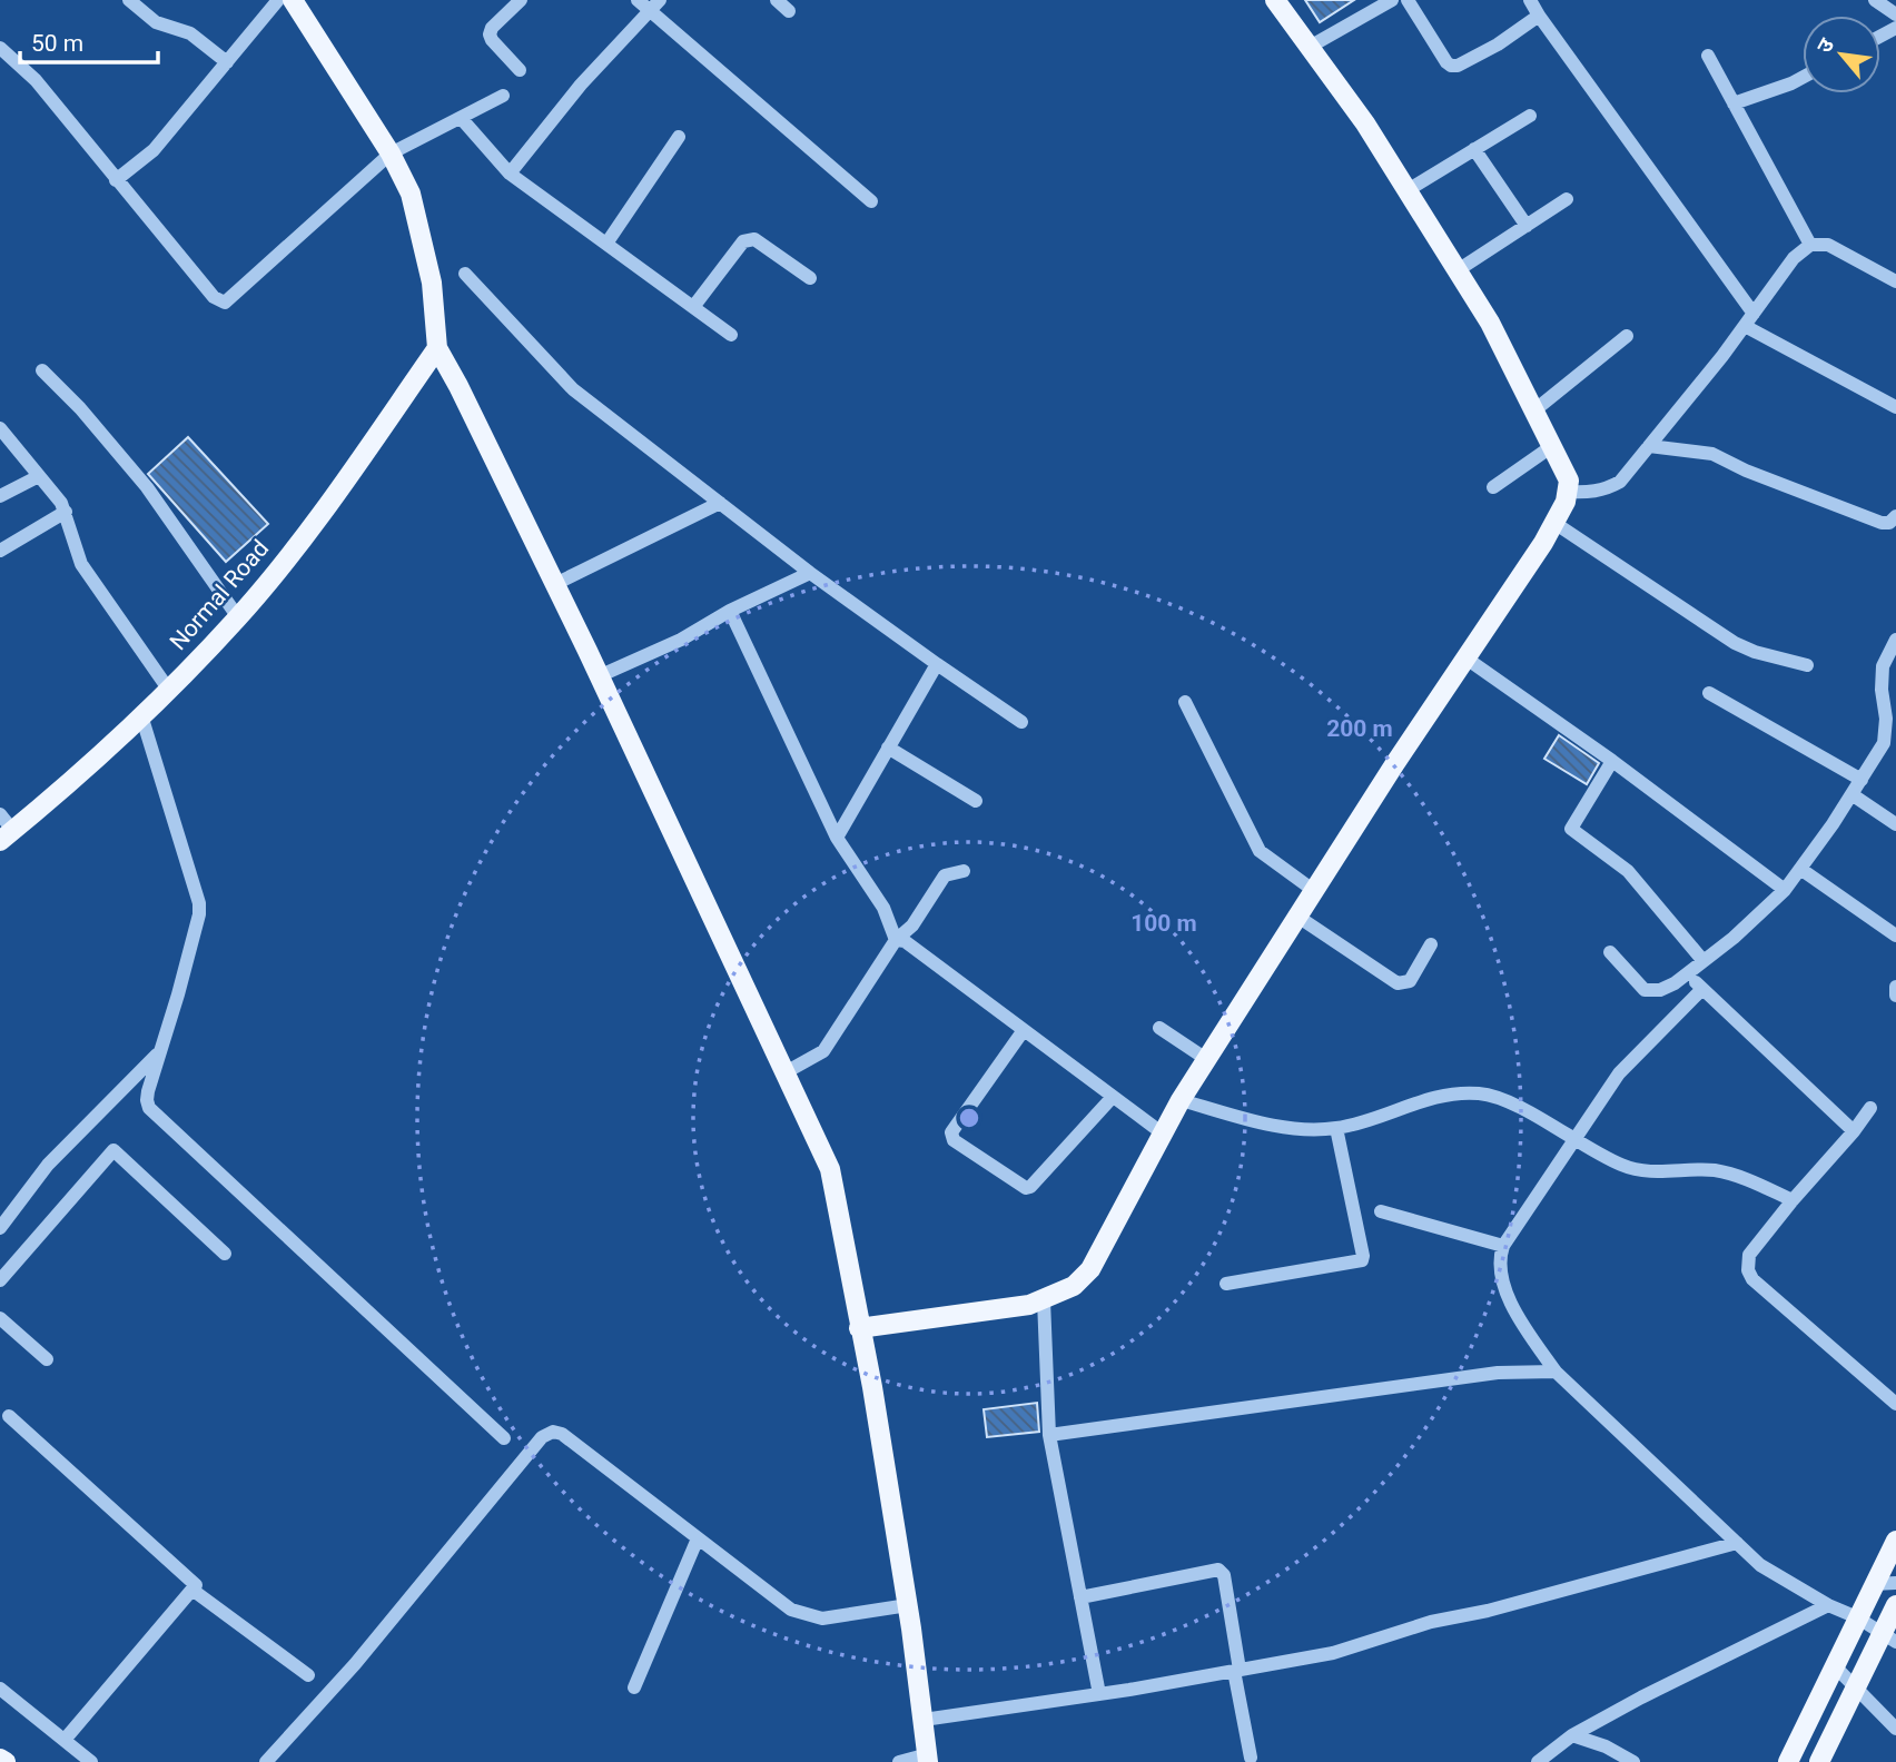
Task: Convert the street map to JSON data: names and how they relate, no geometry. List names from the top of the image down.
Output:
{
  "streets": {
    "main road": ["Normal Road"]
  },
  "scale_bar": "50 m",
  "north": "top left",
  "rings": ["200 m", "100 m"]
}
